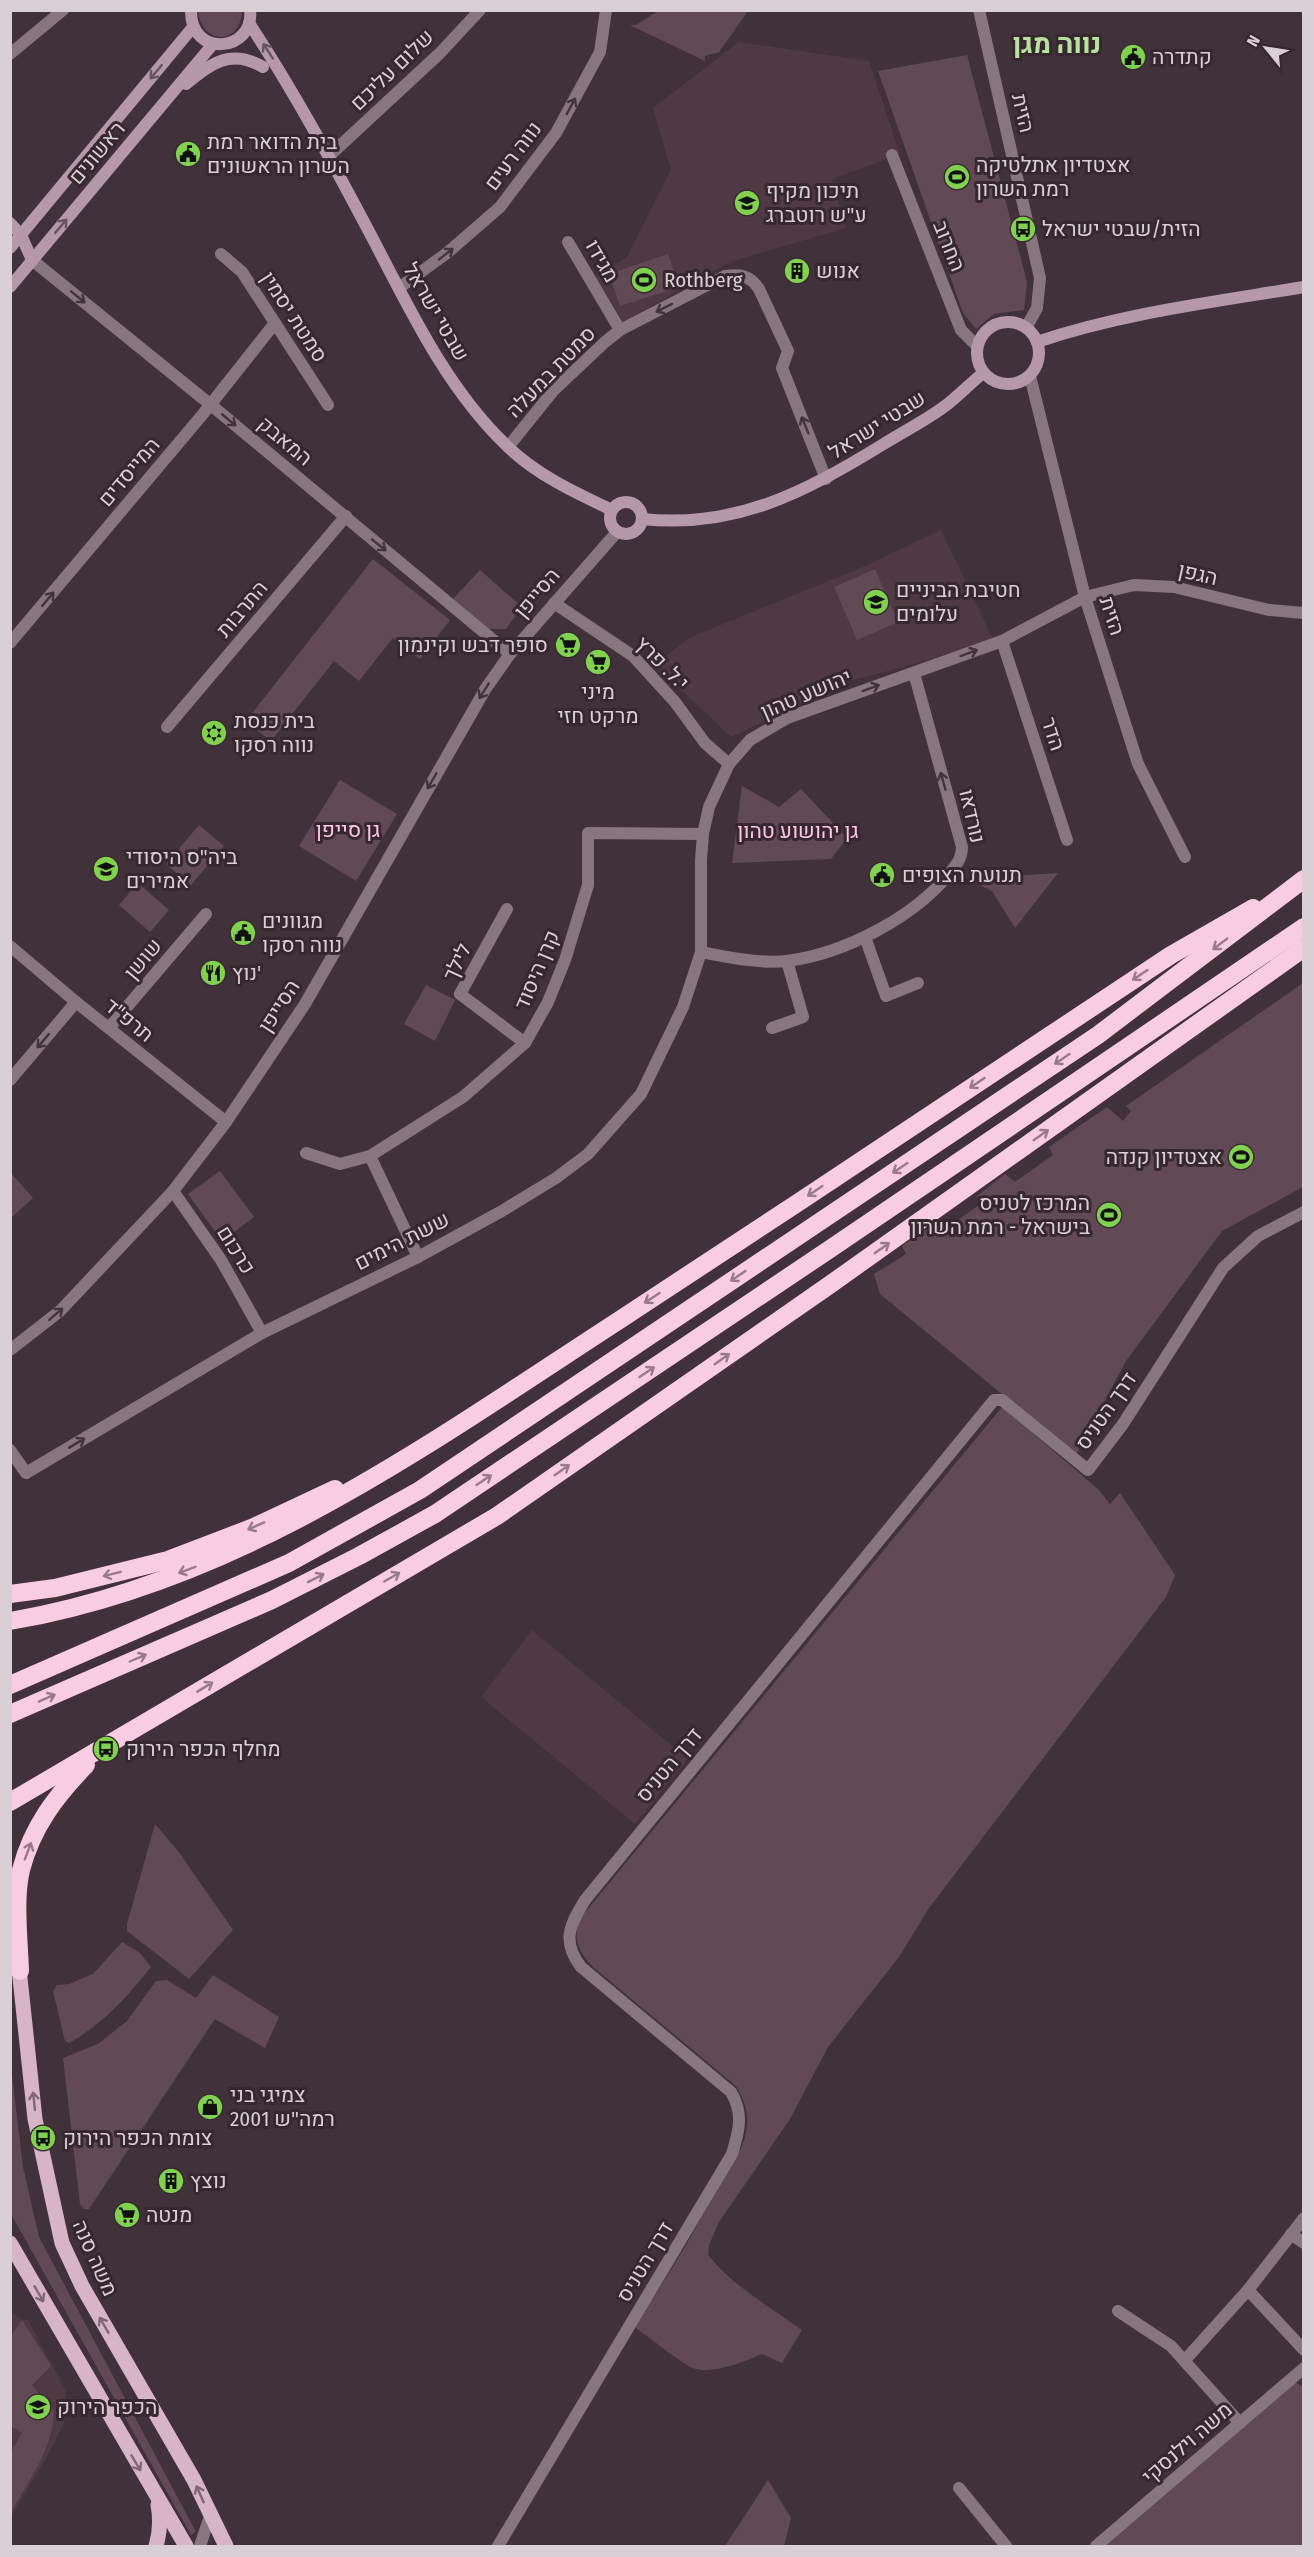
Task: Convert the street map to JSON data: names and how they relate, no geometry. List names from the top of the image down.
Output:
{
  "streets": {
    "main road": ["משה סנה"],
    "street": [
      "שלום עליכם",
      "הזית",
      "ראשונים",
      "נווה רעים",
      "החרוב",
      "מגידו",
      "שבטי ישראל",
      "סמטת יסמין",
      "סמטת במעלה",
      "המאבק",
      "המייסדים",
      "הגפן",
      "הסייפן",
      "התרבות",
      "י.ל. פרץ",
      "יהושע טהון",
      "הדר",
      "נורדאו",
      "שושן",
      "לילך",
      "קרן היסוד",
      "תרפ\"ד",
      "ששת הימים",
      "כרכום",
      "דרך הטניס",
      "משה וילנסקי"
    ]
  },
  "crossings": [
    ["שלום עליכם", "שבטי ישראל"],
    ["הזית", "החרוב"],
    ["הזית", "שבטי ישראל"],
    ["הזית", "הגפן"],
    ["הזית", "יהושע טהון"],
    ["ראשונים", "המאבק"],
    ["נווה רעים", "שבטי ישראל"],
    ["החרוב", "שבטי ישראל"],
    ["מגידו", "סמטת במעלה"],
    ["שבטי ישראל", "סמטת במעלה"],
    ["שבטי ישראל", "הסייפן"],
    ["סמטת יסמין", "המייסדים"],
    ["המאבק", "המייסדים"],
    ["המאבק", "הסייפן"],
    ["המאבק", "התרבות"],
    ["הגפן", "יהושע טהון"],
    ["הסייפן", "י.ל. פרץ"],
    ["הסייפן", "תרפ\"ד"],
    ["הסייפן", "כרכום"],
    ["י.ל. פרץ", "יהושע טהון"],
    ["יהושע טהון", "הדר"],
    ["יהושע טהון", "נורדאו"],
    ["יהושע טהון", "קרן היסוד"],
    ["יהושע טהון", "ששת הימים"],
    ["נורדאו", "ששת הימים"],
    ["שושן", "תרפ\"ד"],
    ["לילך", "קרן היסוד"],
    ["ששת הימים", "כרכום"]
  ],
  "one_way": [
    "נווה רעים",
    "המאבק",
    "המייסדים",
    "יהושע טהון",
    "נורדאו"
  ],
  "districts": ["נווה מגן"],
  "parks": ["גן סייפן", "גן יהושוע טהון"],
  "places": {
    "public building": [
      "קתדרה",
      "בית הדואר רמת השרון הראשונים",
      "תנועת הצופים",
      "מגוונים נווה רסקו"
    ],
    "sports": [
      "אצטדיון אתלטיקה רמת השרון",
      "Rothberg",
      "אצטדיון קנדה",
      "המרכז לטניס בישראל - רמת השרון"
    ],
    "school or university": [
      "תיכון מקיף ע\"ש רוטברג",
      "חטיבת הביניים עלומים",
      "ביה\"ס היסודי אמירים",
      "הכפר הירוק"
    ],
    "bus stop": ["הזית/שבטי ישראל", "מחלף הכפר הירוק", "צומת הכפר הירוק"],
    "building": ["אנוש", "נוצץ"],
    "supermarket": ["סופר דבש וקינמון", "מיני מרקט חזי", "מנטה"],
    "synagogue": ["בית כנסת נווה רסקו"],
    "restaurant": ["נוץ'"],
    "shop": ["צמיגי בני 2001 רמה\"ש"]
  },
  "north": "top left"
}
